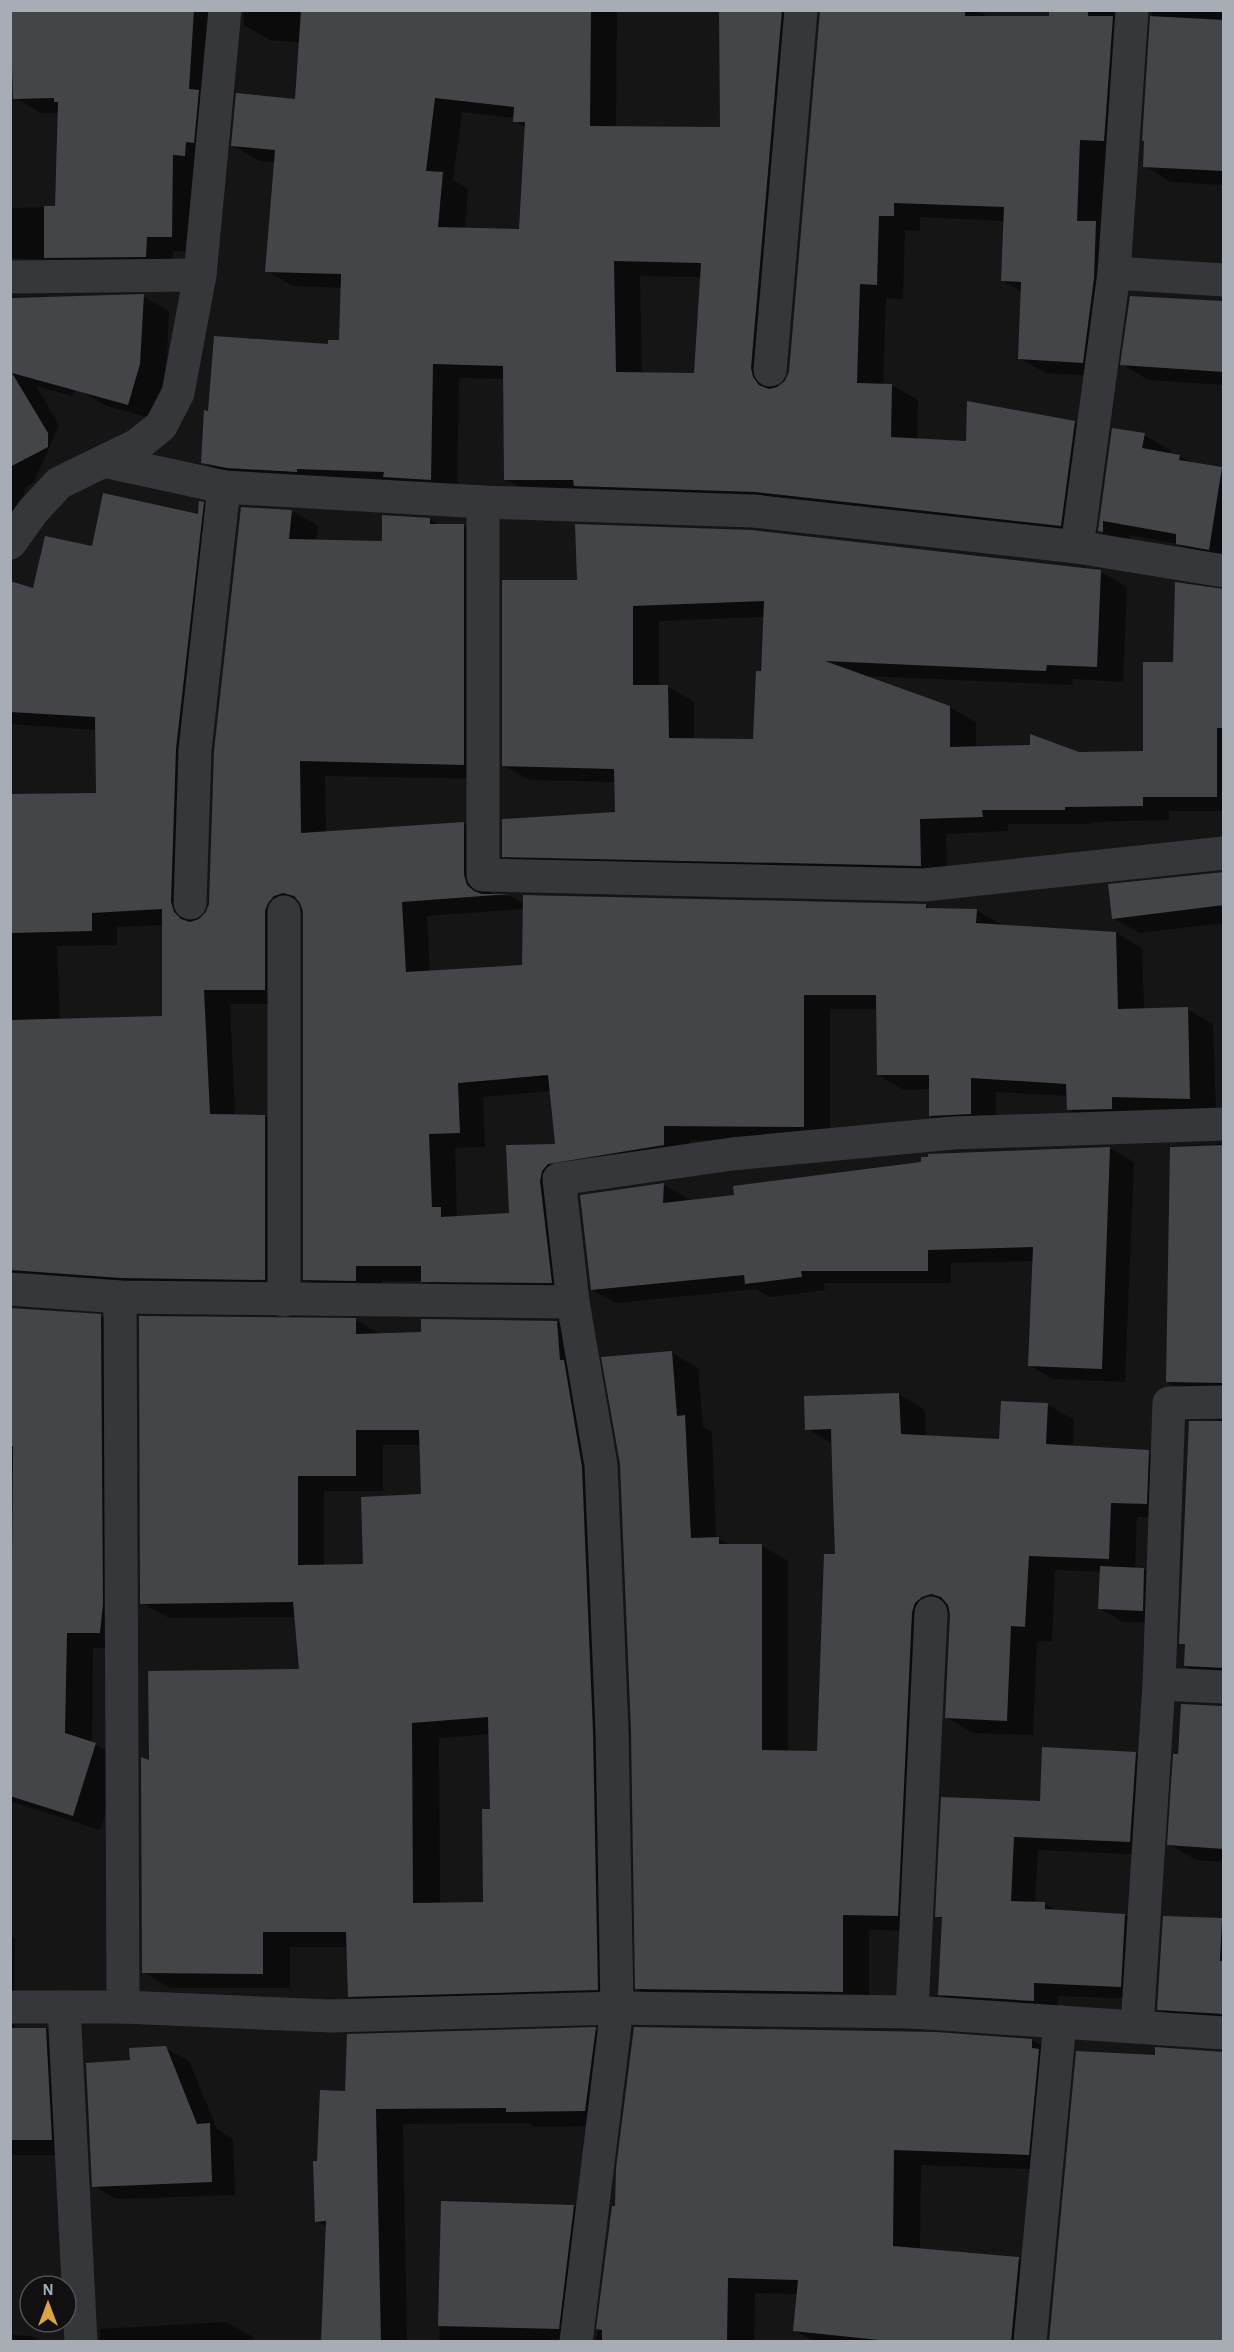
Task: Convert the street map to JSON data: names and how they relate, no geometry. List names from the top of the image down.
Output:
{
  "north": "top"
}
